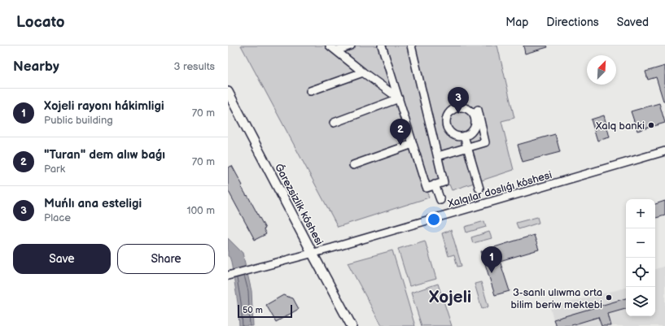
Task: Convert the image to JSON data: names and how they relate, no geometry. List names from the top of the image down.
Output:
{
  "streets": {
    "main road": ["Ǵarezsizlik kóshesi"],
    "street": ["Xalqılar doslıǵı kóshesi"]
  },
  "crossings": [
    ["Xalqılar doslıǵı kóshesi", "Ǵarezsizlik kóshesi"]
  ],
  "districts": ["Xojeli"],
  "places": ["Xalq banki", "3-sanlı ulıwma orta bilim beriw mektebi"],
  "scale_bar": "50 m",
  "north": "top right",
  "page": {
    "header": "Locato",
    "nav": ["Map", "Directions", "Saved"],
    "heading": ["Nearby", "3 results"],
    "pins": ["3", "2", "1"],
    "list": [
      {
        "mark": "1",
        "name": "Xojeli rayonı hákimligi",
        "note": "Public building",
        "value": "70 m"
      },
      {
        "mark": "2",
        "name": "\"Turan\" dem alıw baǵı",
        "note": "Park",
        "value": "70 m"
      },
      {
        "mark": "3",
        "name": "Muńlı ana esteligi",
        "note": "Place",
        "value": "100 m"
      }
    ],
    "map_buttons": ["+", "−"],
    "buttons": ["Save", "Share"],
    "scale": "50 m"
  }
}
